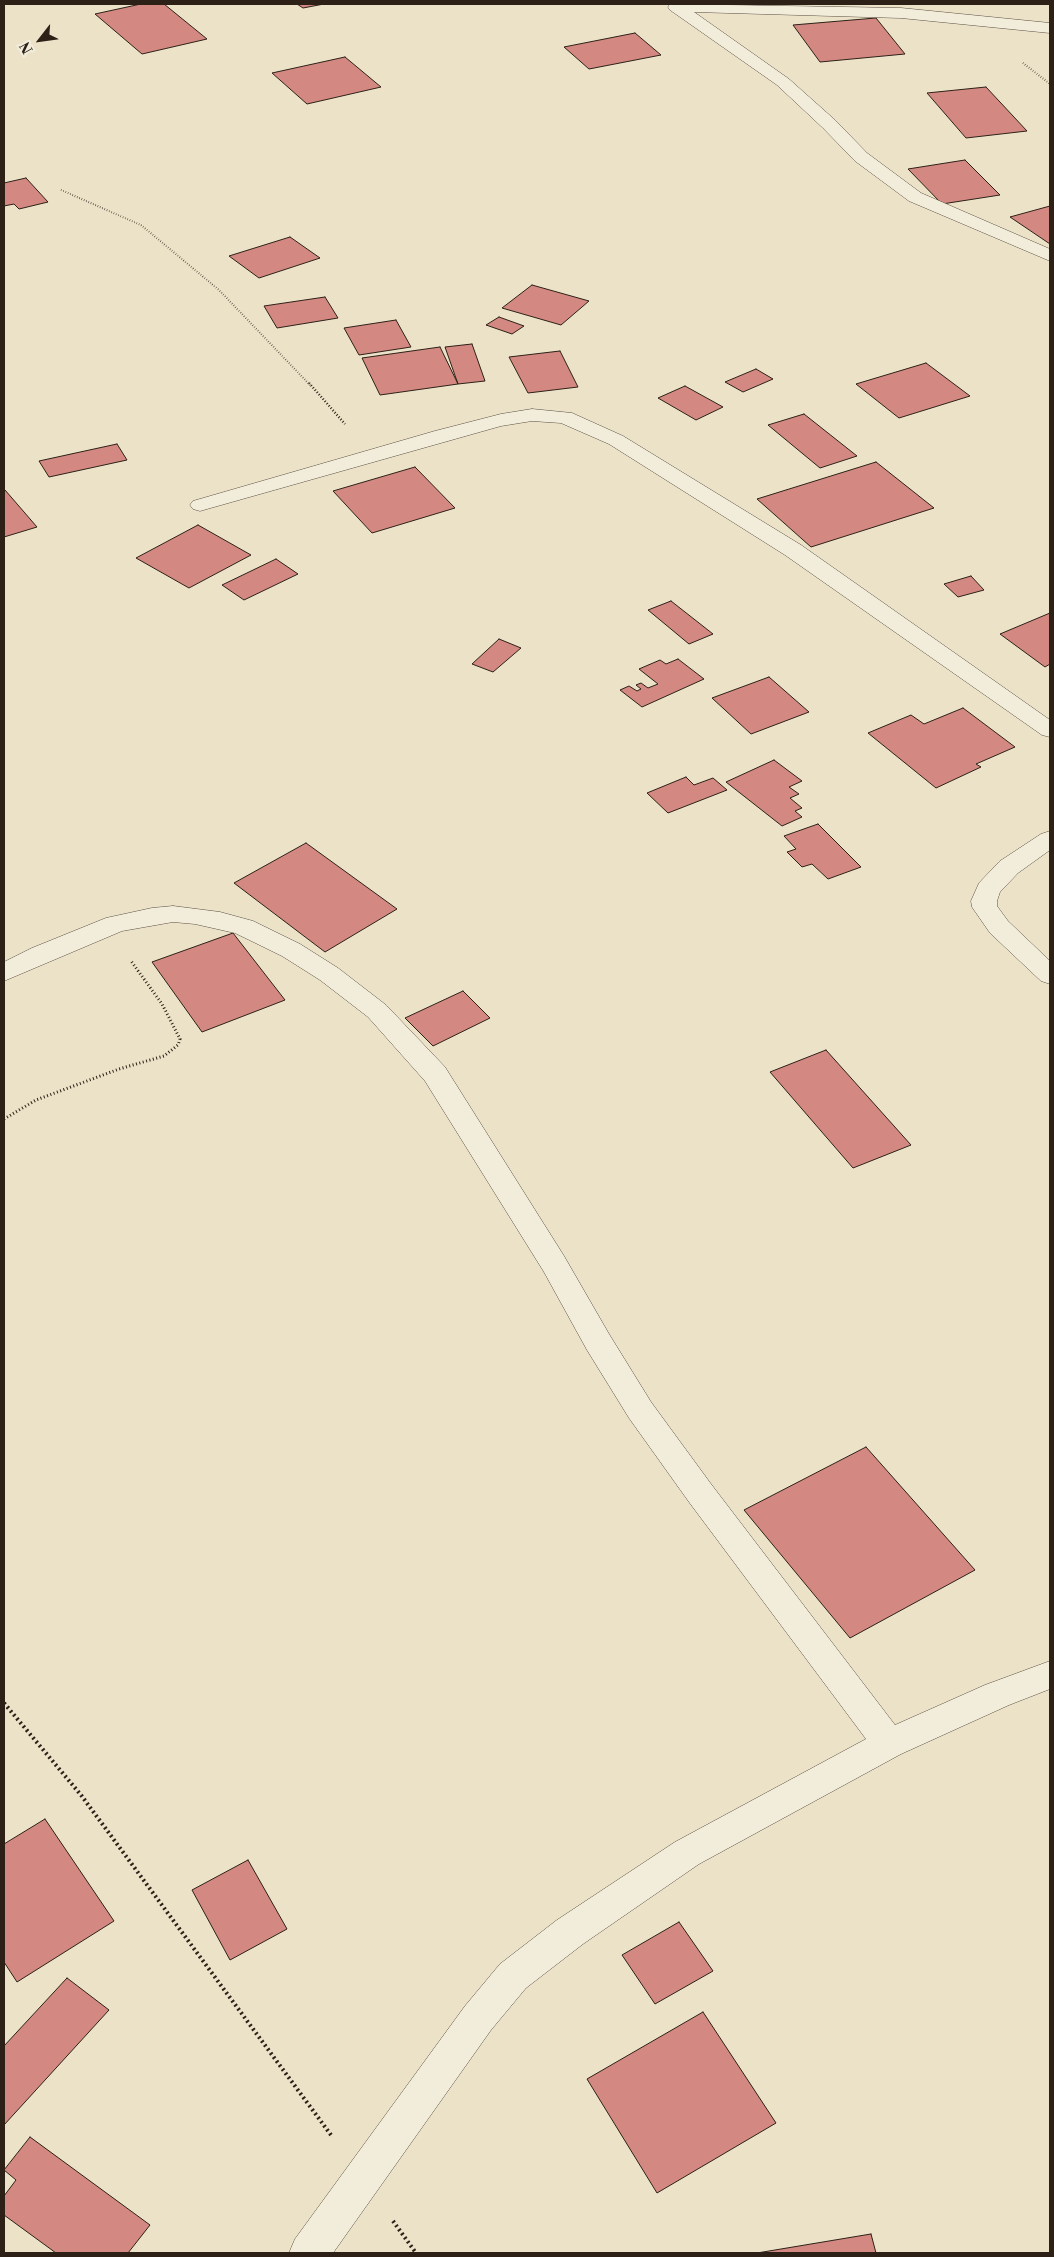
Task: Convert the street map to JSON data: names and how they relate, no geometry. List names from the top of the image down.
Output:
{
  "north": "bottom left"
}
